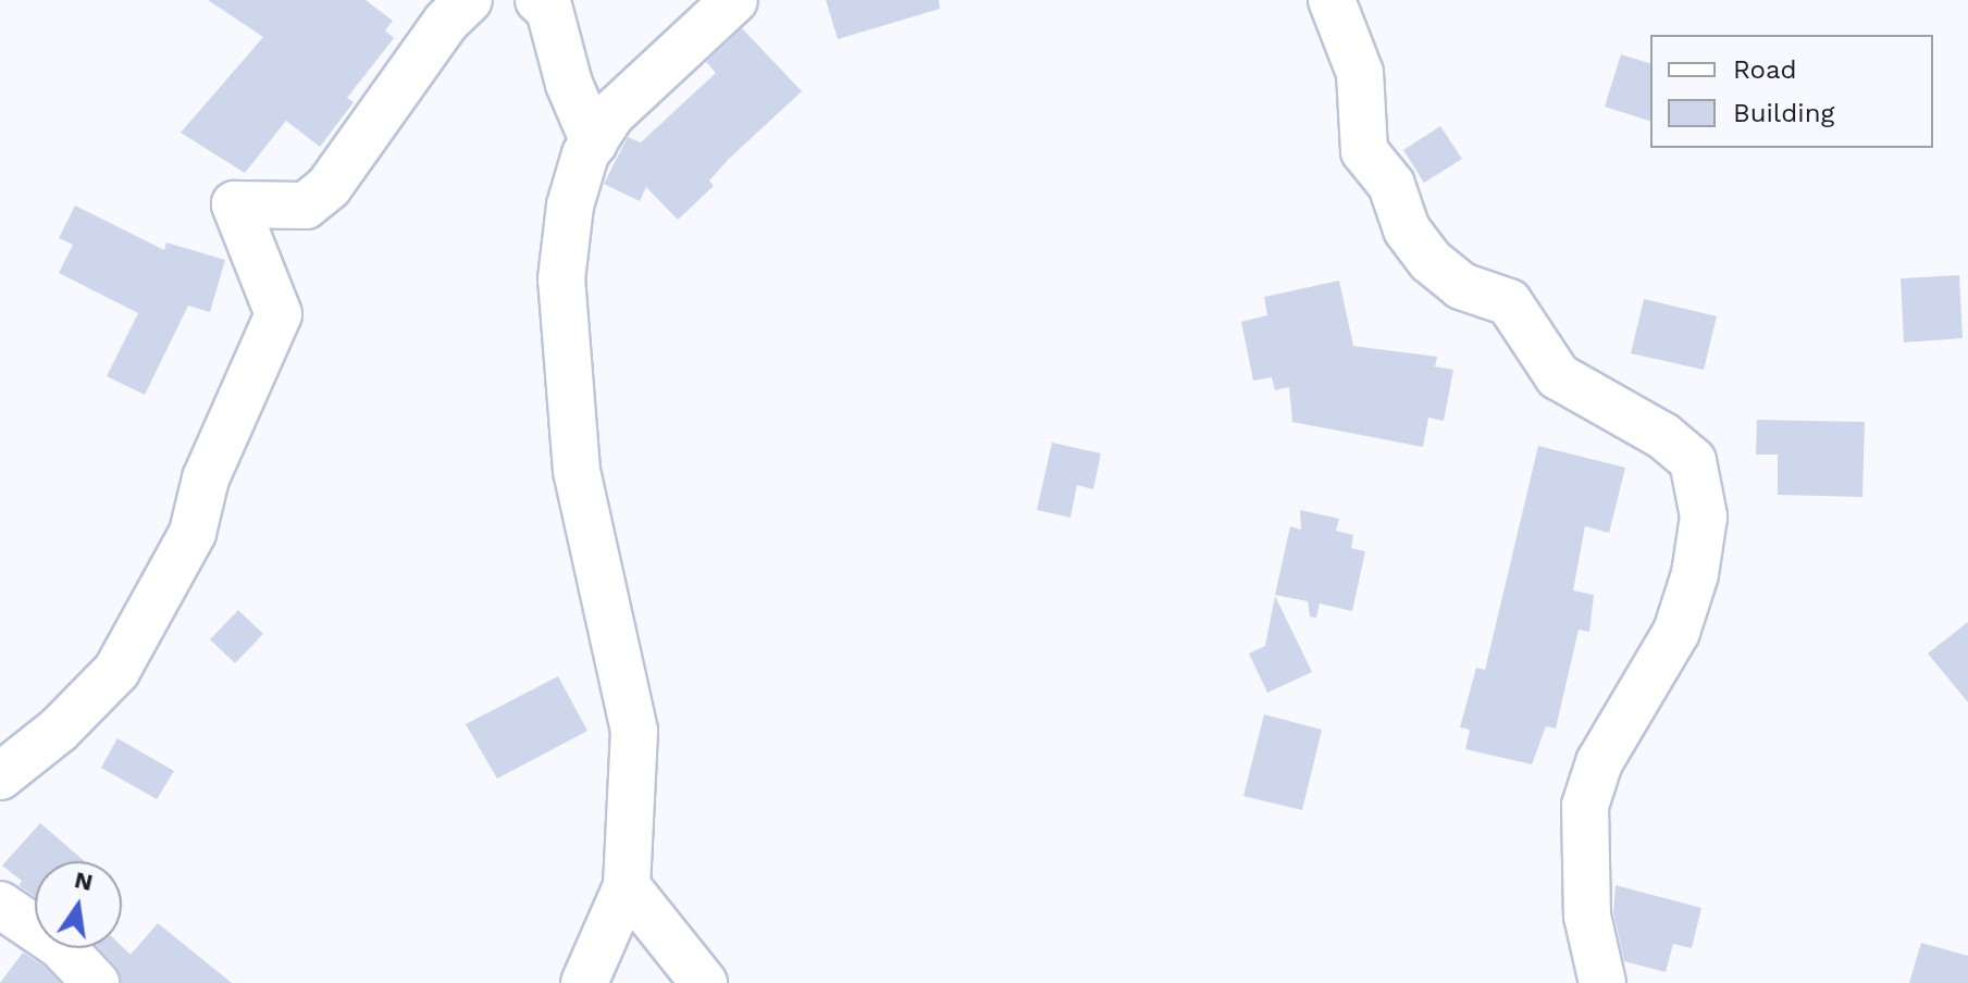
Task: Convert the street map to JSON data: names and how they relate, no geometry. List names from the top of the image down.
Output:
{
  "legend": ["Road", "Building"],
  "north": "top"
}
